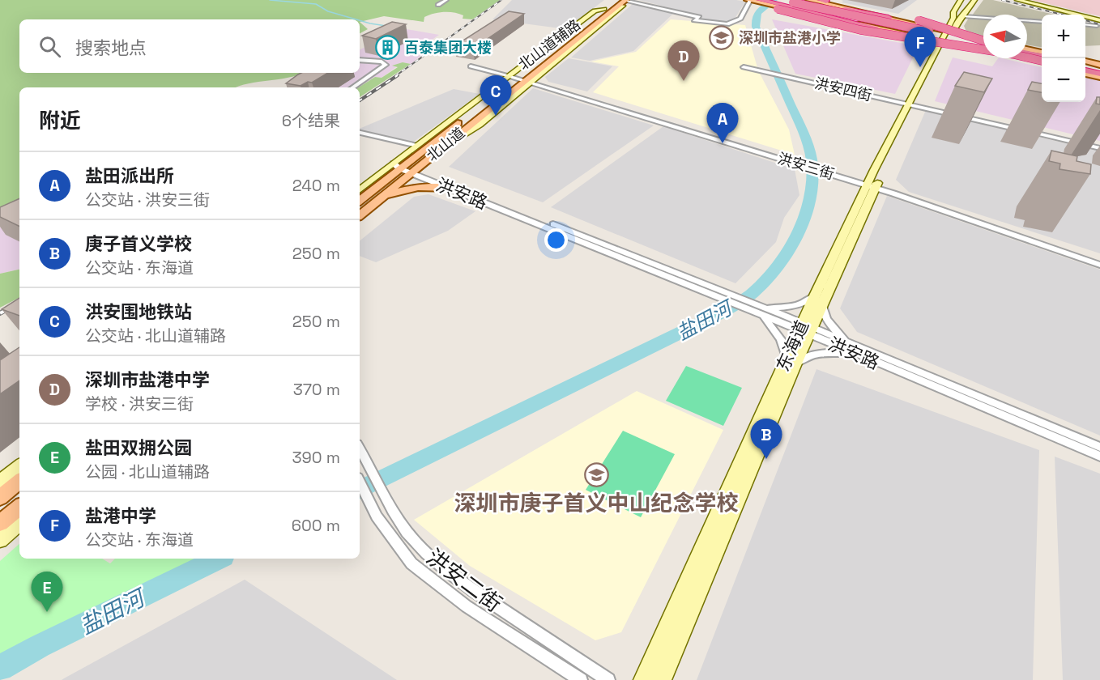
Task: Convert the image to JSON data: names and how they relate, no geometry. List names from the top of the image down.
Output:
{
  "streets": {
    "main road": ["北山道"],
    "street": [
      "北山道辅路",
      "洪安四街",
      "洪安三街",
      "洪安路",
      "东海道",
      "洪安二街"
    ]
  },
  "crossings": [
    ["北山道辅路", "北山道"],
    ["北山道辅路", "洪安三街"],
    ["北山道辅路", "洪安路"],
    ["洪安四街", "东海道"],
    ["北山道", "洪安三街"],
    ["北山道", "洪安路"],
    ["洪安三街", "东海道"],
    ["洪安路", "东海道"]
  ],
  "water": ["盐田河"],
  "places": {
    "school or university": ["深圳市盐港小学", "深圳市庚子首义中山纪念学校"],
    "building": ["百泰集团大楼"]
  },
  "north": "left",
  "page": {
    "map_buttons": ["+", "−"],
    "search": "搜索地点",
    "pins": [
      "F",
      "D",
      "C",
      "A",
      "B",
      "E"
    ],
    "heading": ["附近", "6个结果"],
    "list": [
      {
        "mark": "A",
        "name": "盐田派出所",
        "note": "公交站 · 洪安三街",
        "value": "240 m"
      },
      {
        "mark": "B",
        "name": "庚子首义学校",
        "note": "公交站 · 东海道",
        "value": "250 m"
      },
      {
        "mark": "C",
        "name": "洪安围地铁站",
        "note": "公交站 · 北山道辅路",
        "value": "250 m"
      },
      {
        "mark": "D",
        "name": "深圳市盐港中学",
        "note": "学校 · 洪安三街",
        "value": "370 m"
      },
      {
        "mark": "E",
        "name": "盐田双拥公园",
        "note": "公园 · 北山道辅路",
        "value": "390 m"
      },
      {
        "mark": "F",
        "name": "盐港中学",
        "note": "公交站 · 东海道",
        "value": "600 m"
      }
    ]
  }
}
